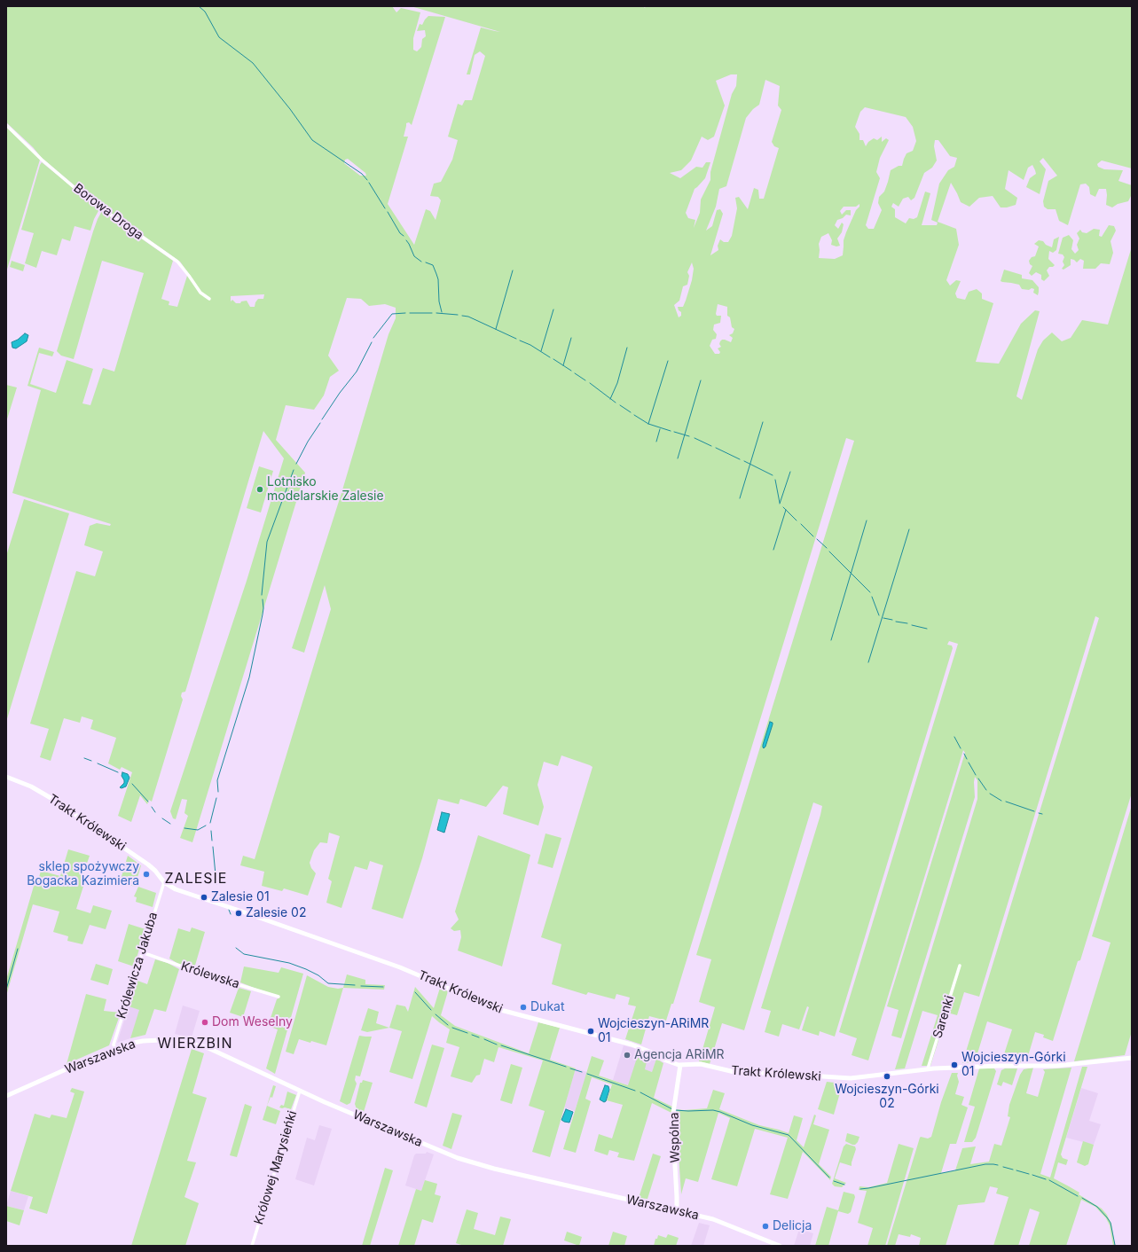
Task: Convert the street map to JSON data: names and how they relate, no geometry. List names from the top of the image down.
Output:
{
  "streets": {
    "street": [
      "Borowa Droga",
      "Trakt Królewski",
      "Królewicza Jakuba",
      "Królewska",
      "Sarenki",
      "Warszawska",
      "Wspólna",
      "Królowej Marysieńki"
    ]
  },
  "crossings": [
    ["Trakt Królewski", "Królewicza Jakuba"],
    ["Trakt Królewski", "Sarenki"],
    ["Trakt Królewski", "Wspólna"],
    ["Królewicza Jakuba", "Królewska"],
    ["Królewicza Jakuba", "Warszawska"],
    ["Warszawska", "Wspólna"],
    ["Warszawska", "Królowej Marysieńki"]
  ],
  "districts": ["ZALESIE", "WIERZBIN"],
  "places": [
    "Lotnisko modelarskie Zalesie",
    "sklep spożywczy Bogacka Kazimiera",
    "Zalesie 01",
    "Zalesie 02",
    "Dukat",
    "Dom Weselny",
    "Wojcieszyn-ARiMR 01",
    "Agencja ARiMR",
    "Wojcieszyn-Górki 01",
    "Wojcieszyn-Górki 02",
    "Delicja"
  ]
}
